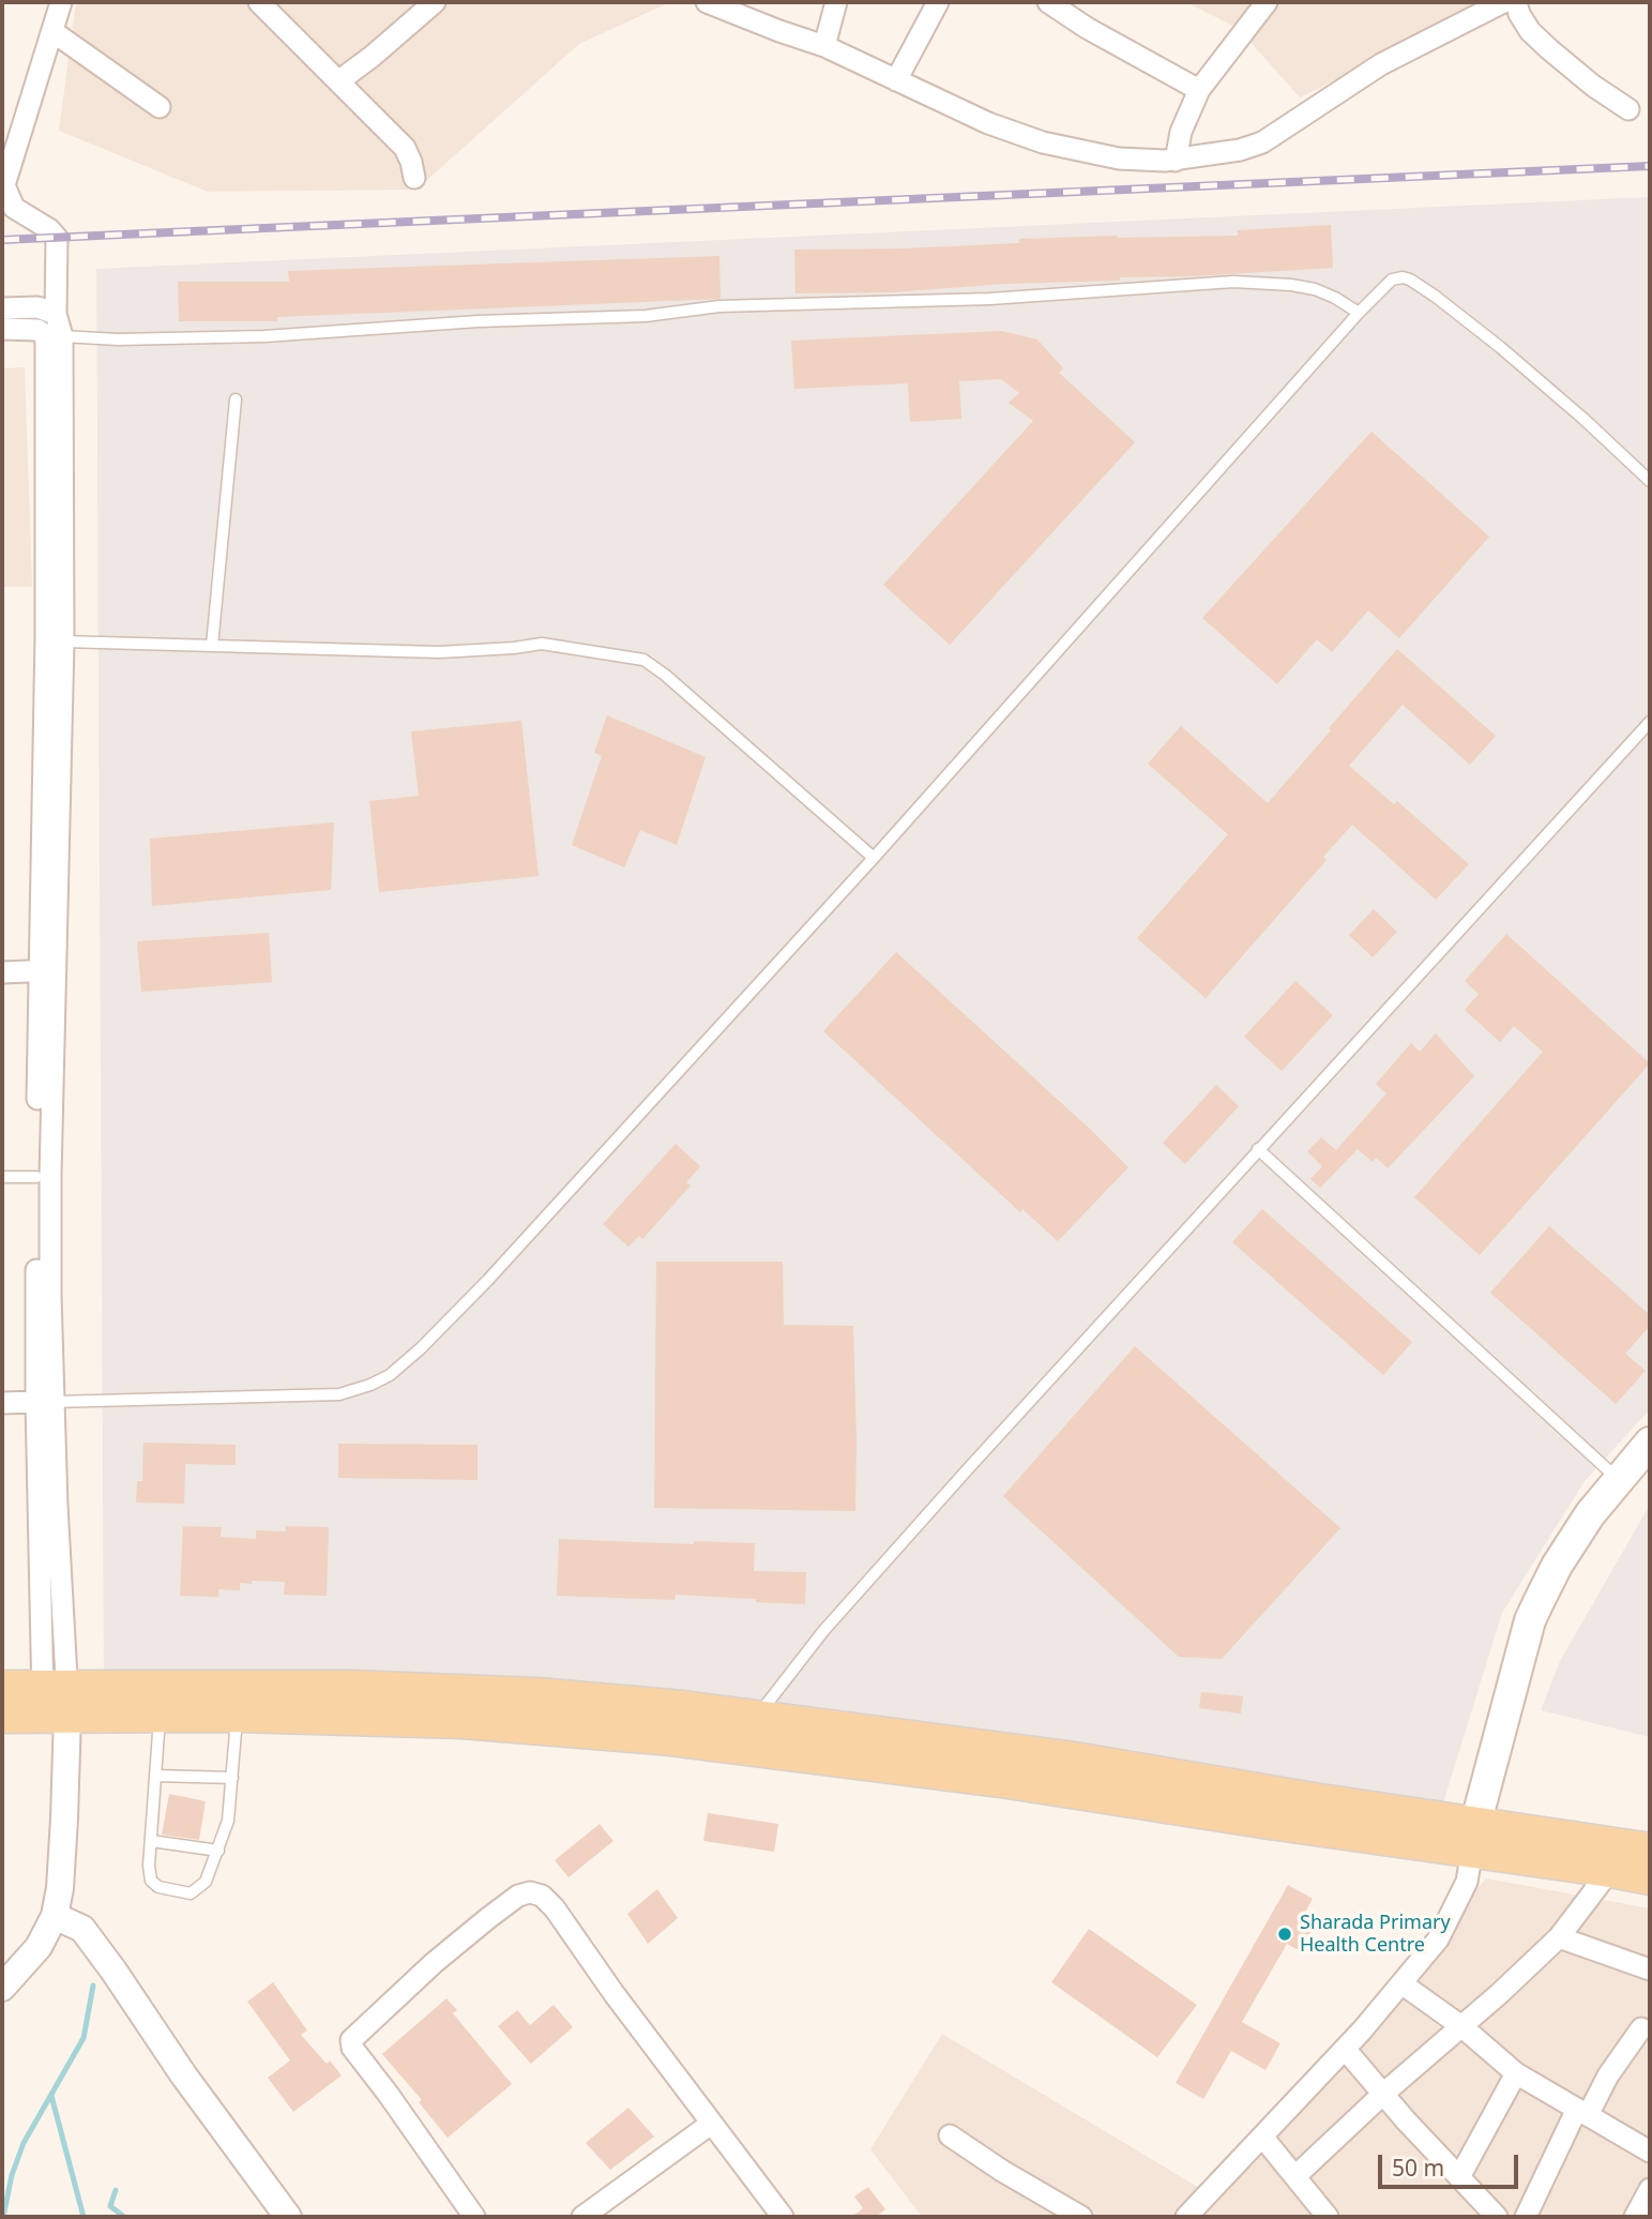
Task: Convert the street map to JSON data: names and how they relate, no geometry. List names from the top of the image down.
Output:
{
  "places": ["Sharada Primary Health Centre"],
  "scale_bar": "50 m"
}
